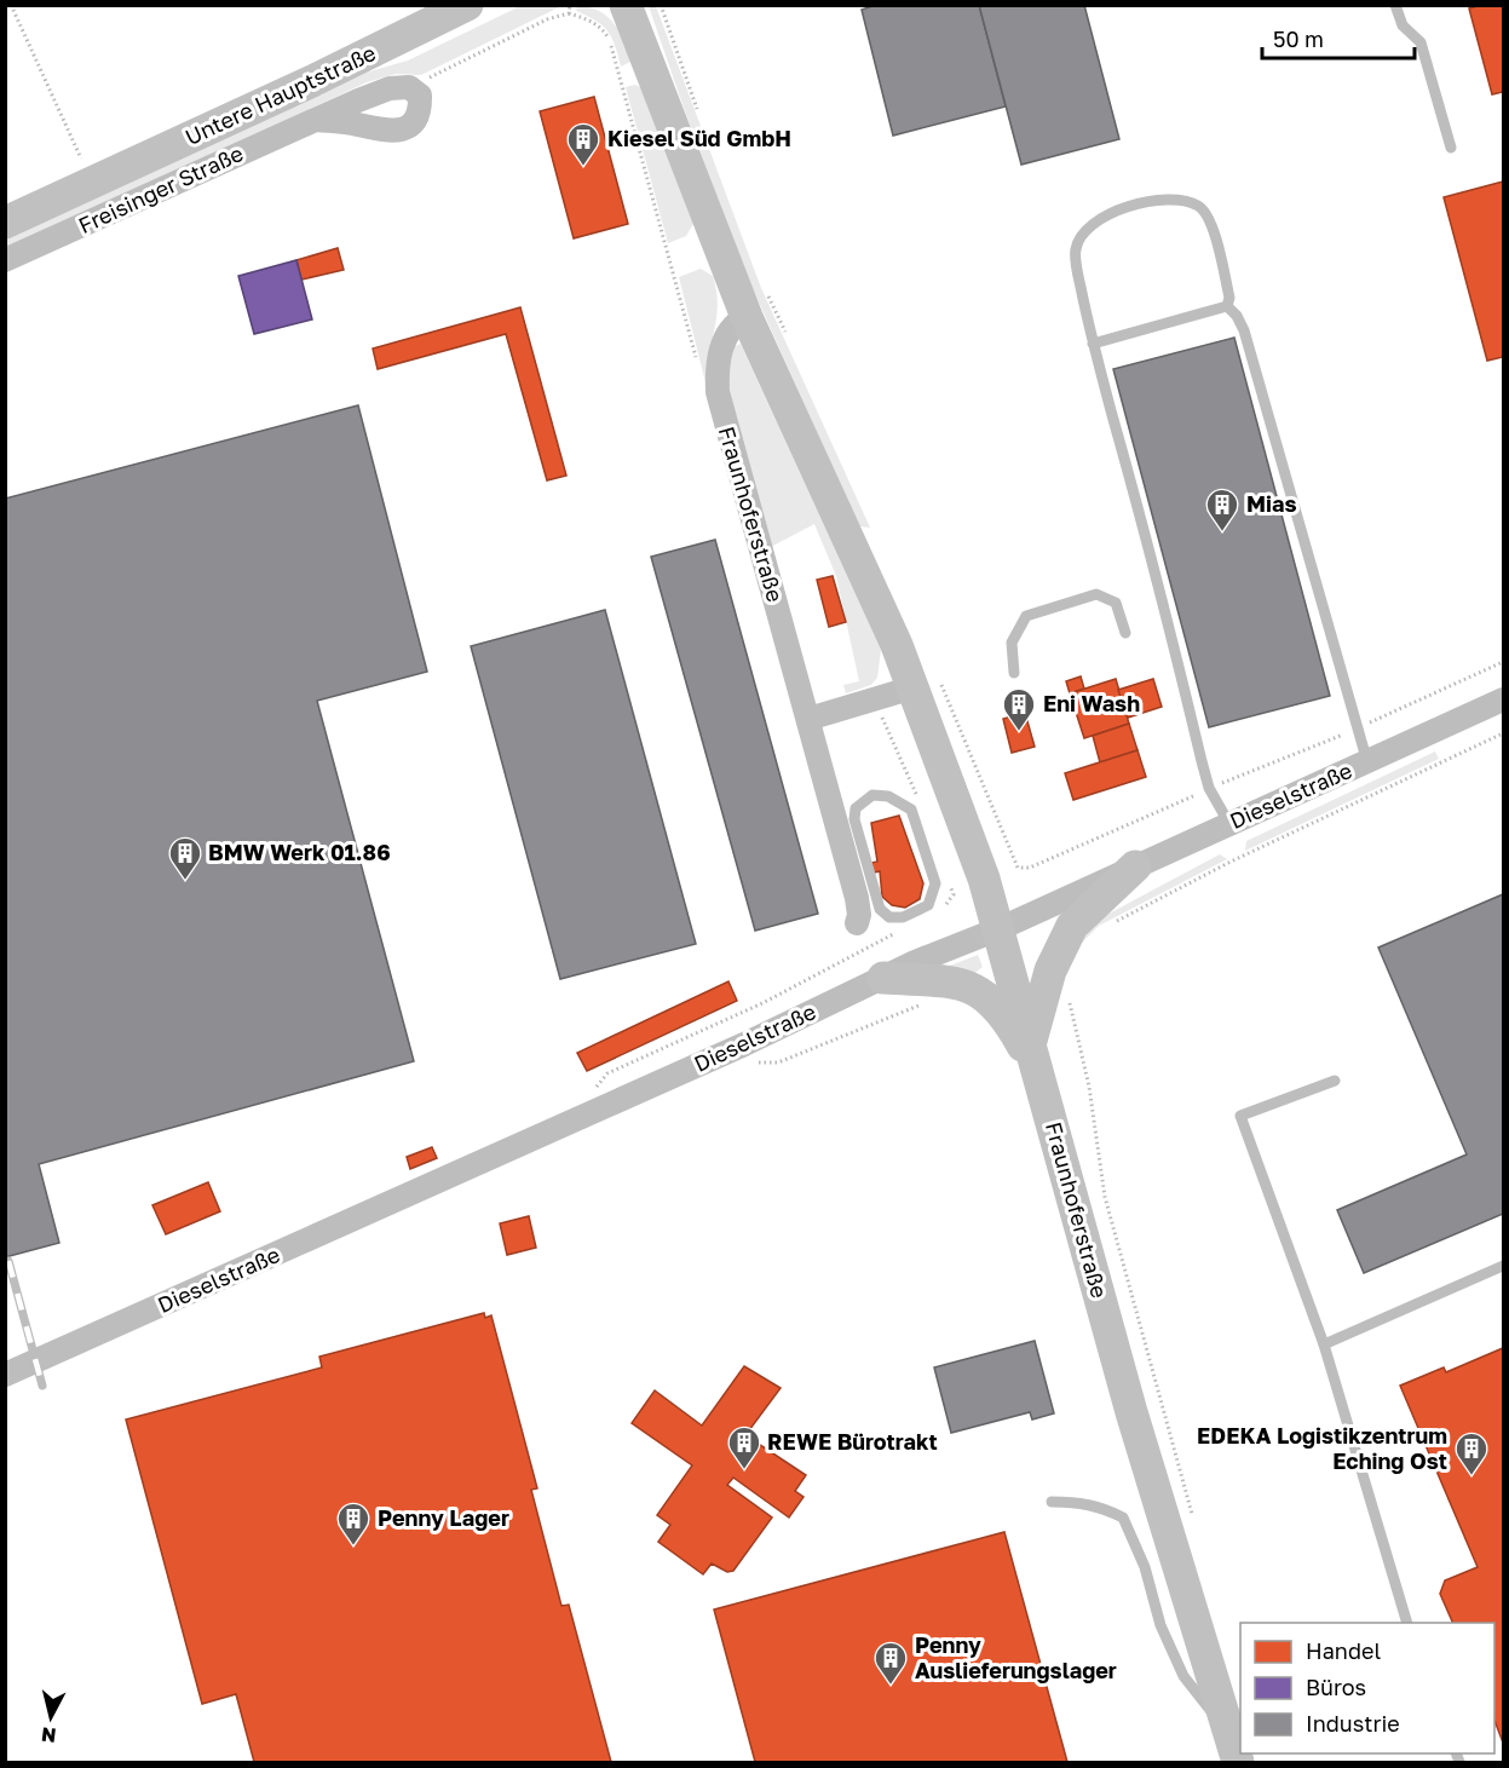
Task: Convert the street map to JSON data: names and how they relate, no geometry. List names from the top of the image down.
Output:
{
  "streets": {
    "main road": ["Untere Hauptstraße", "Fraunhoferstraße"],
    "street": ["Freisinger Straße", "Dieselstraße"]
  },
  "crossings": [
    ["Fraunhoferstraße", "Dieselstraße"]
  ],
  "places": {
    "building": [
      "Kiesel Süd GmbH",
      "Mias",
      "Eni Wash",
      "BMW Werk 01.86",
      "REWE Bürotrakt",
      "EDEKA Logistikzentrum Eching Ost",
      "Penny Lager",
      "Penny Auslieferungslager"
    ]
  },
  "legend": ["Handel", "Büros", "Industrie"],
  "scale_bar": "50 m",
  "north": "bottom"
}
